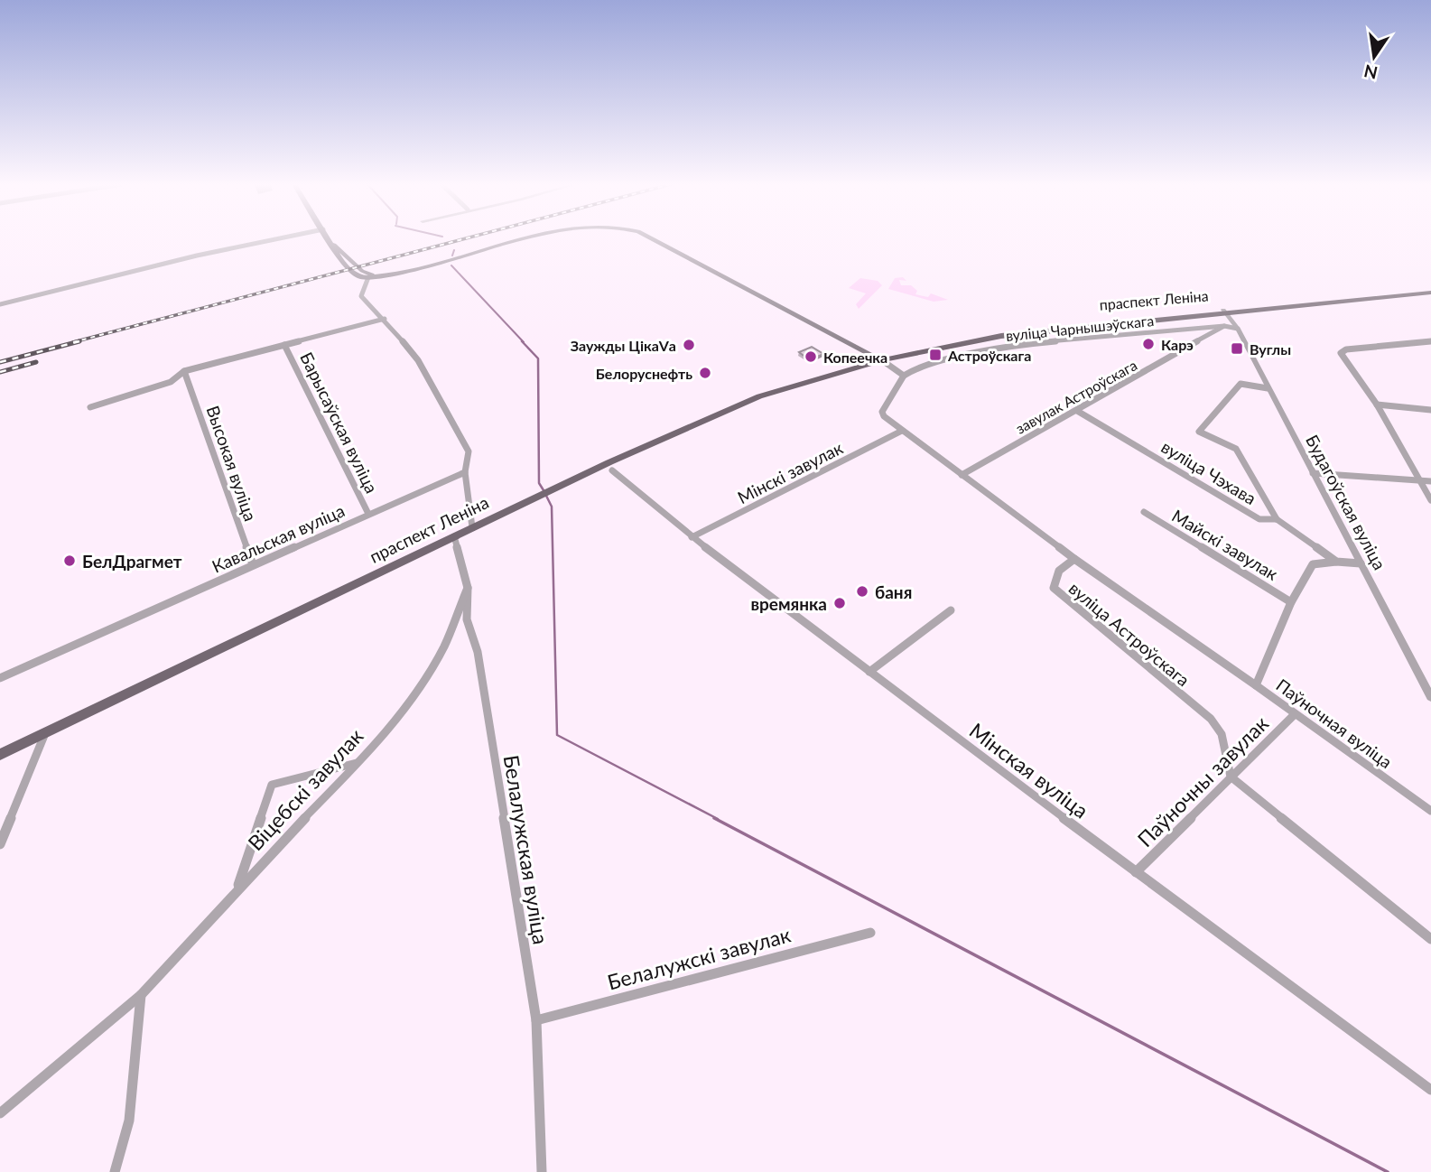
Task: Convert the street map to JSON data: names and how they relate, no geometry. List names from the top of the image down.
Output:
{
  "streets": {
    "main road": ["праспект Леніна"],
    "street": [
      "вуліца Чарнышэўскага",
      "завулак Астроўскага",
      "Барысаўская вуліца",
      "Высокая вуліца",
      "Мінскі завулак",
      "вуліца Чэхава",
      "Будагоўская вуліца",
      "Кавальская вуліца",
      "Майскі завулак",
      "вуліца Астроўскага",
      "Паўночная вуліца",
      "Мінская вуліца",
      "Паўночны завулак",
      "Віцебскі завулак",
      "Белалужская вуліца",
      "Белалужскі завулак"
    ]
  },
  "crossings": [
    ["праспект Леніна", "Будагоўская вуліца"],
    ["праспект Леніна", "Белалужская вуліца"],
    ["вуліца Чарнышэўскага", "завулак Астроўскага"],
    ["вуліца Чарнышэўскага", "вуліца Астроўскага"],
    ["завулак Астроўскага", "вуліца Чэхава"],
    ["завулак Астроўскага", "вуліца Астроўскага"],
    ["Барысаўская вуліца", "Кавальская вуліца"],
    ["Высокая вуліца", "Кавальская вуліца"],
    ["Мінскі завулак", "вуліца Астроўскага"],
    ["Мінскі завулак", "Мінская вуліца"],
    ["вуліца Чэхава", "Паўночная вуліца"],
    ["Майскі завулак", "Паўночная вуліца"],
    ["вуліца Астроўскага", "Паўночны завулак"],
    ["Паўночная вуліца", "Паўночны завулак"],
    ["Мінская вуліца", "Паўночны завулак"],
    ["Віцебскі завулак", "Белалужская вуліца"],
    ["Белалужская вуліца", "Белалужскі завулак"]
  ],
  "places": {
    "other": [
      "Карэ",
      "Заужды ЦікаVа",
      "Копеечка",
      "Белоруснефть",
      "БелДрагмет",
      "баня",
      "времянка"
    ],
    "transit": ["Вуглы", "Астроўскага"]
  },
  "north": "bottom"
}
